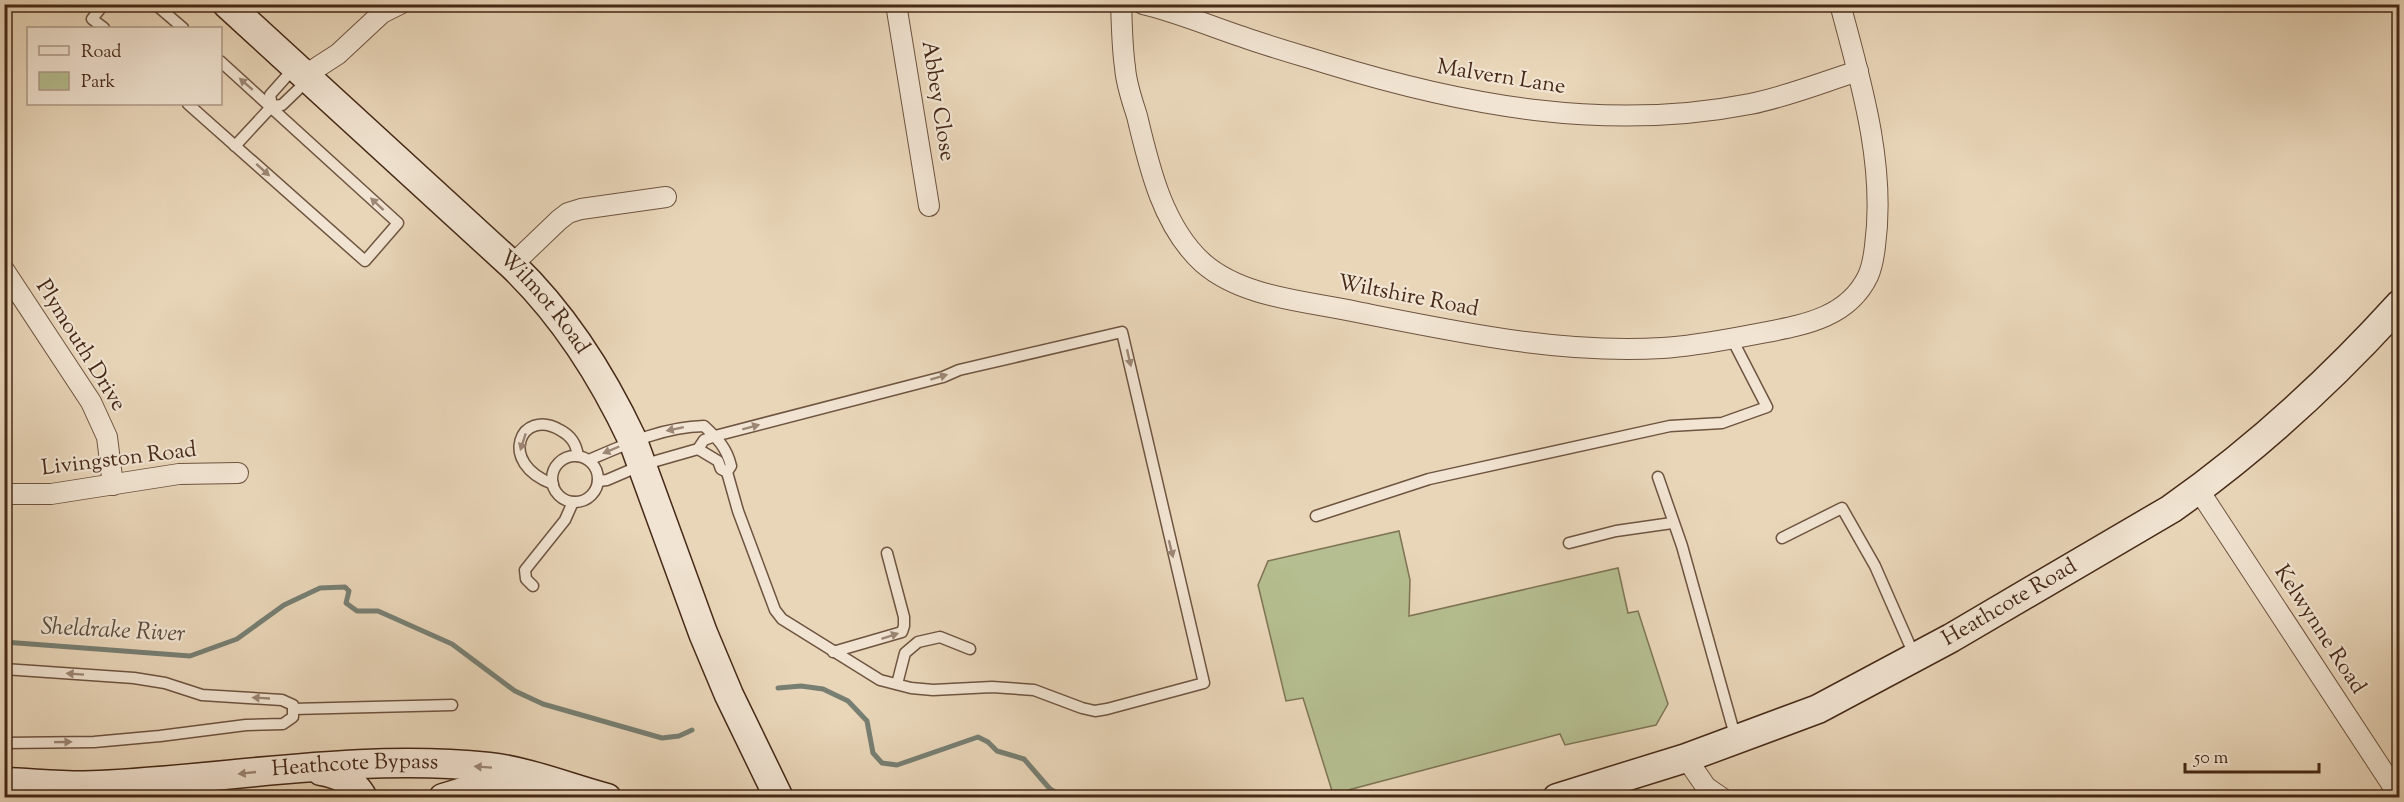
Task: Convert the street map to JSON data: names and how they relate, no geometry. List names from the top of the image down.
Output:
{
  "streets": {
    "street": [
      "Malvern Lane",
      "Abbey Close",
      "Wiltshire Road",
      "Wilmot Road",
      "Plymouth Drive",
      "Livingston Road",
      "Heathcote Road",
      "Kelwynne Road",
      "Heathcote Bypass"
    ]
  },
  "crossings": [
    ["Malvern Lane", "Wiltshire Road"],
    ["Plymouth Drive", "Livingston Road"],
    ["Heathcote Road", "Kelwynne Road"]
  ],
  "one_way": ["Heathcote Bypass"],
  "water": ["Sheldrake River"],
  "legend": ["Road", "Park"],
  "scale_bar": "50 m"
}
